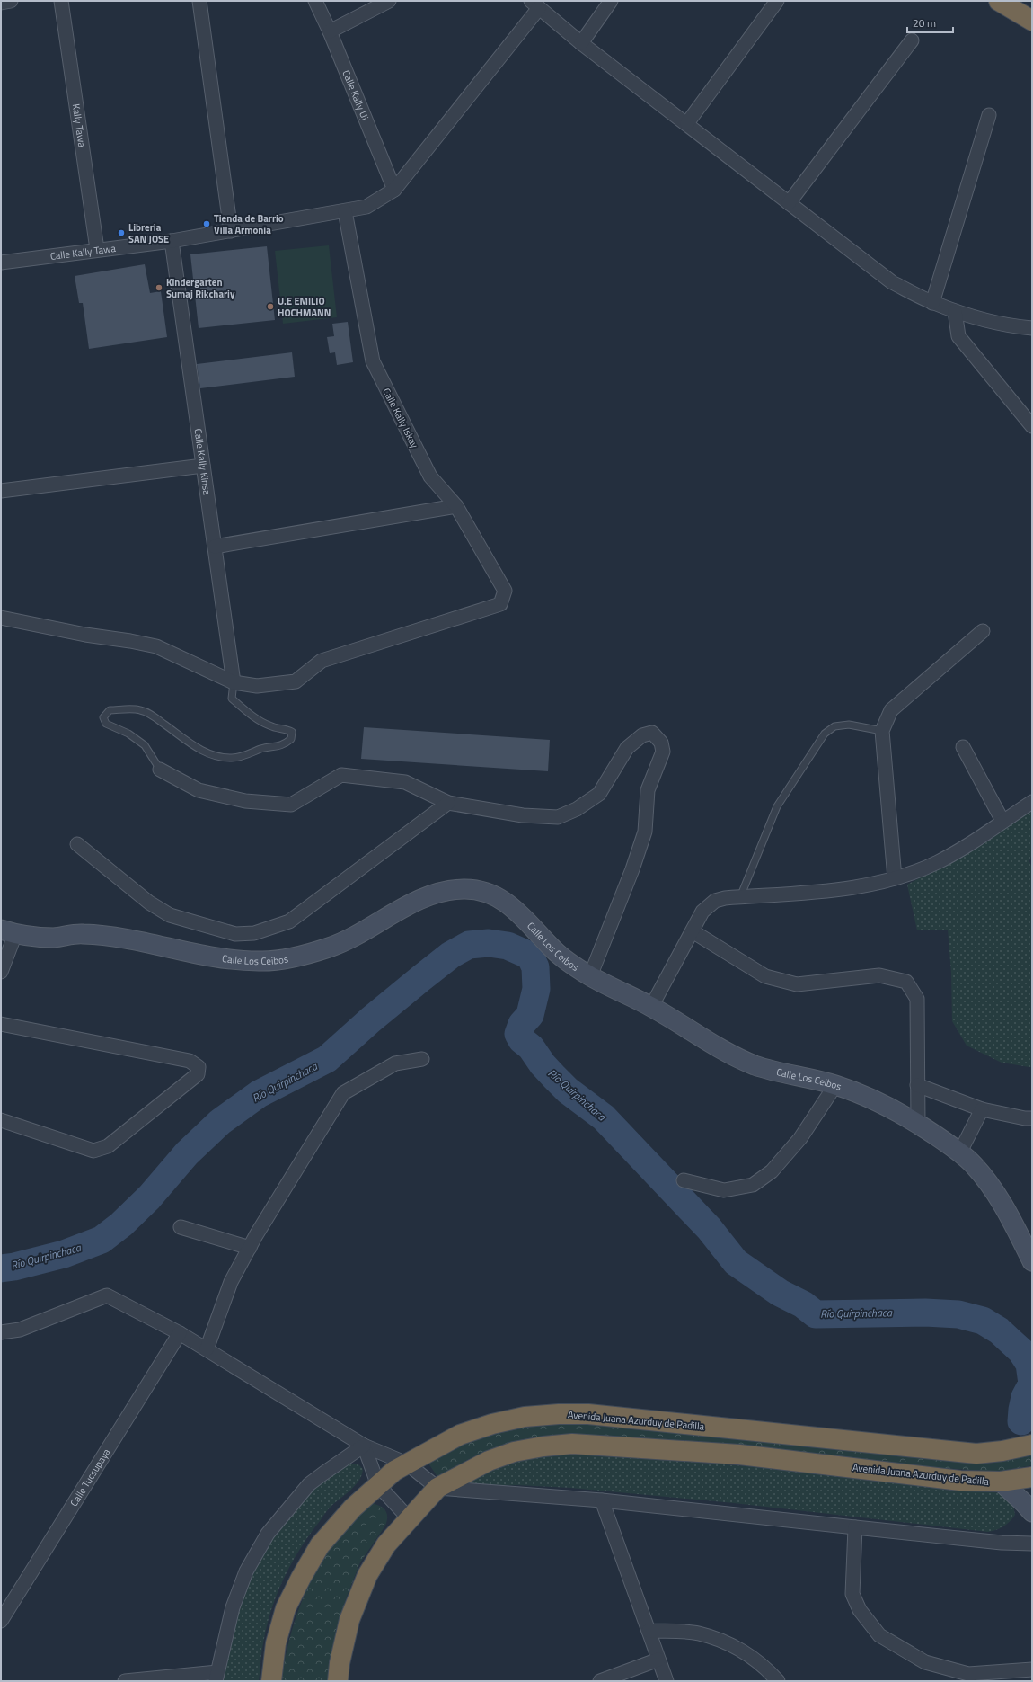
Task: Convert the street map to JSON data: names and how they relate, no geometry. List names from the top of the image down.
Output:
{
  "streets": {
    "highway": ["Avenida Juana Azurduy de Padilla"],
    "street": [
      "Calle Kally Uj",
      "Kally Tawa",
      "Calle Kally Tawa",
      "Calle Kally Iskay",
      "Calle Kally Kinsa",
      "Calle Los Ceibos",
      "Calle Tucsupaya"
    ]
  },
  "crossings": [
    ["Calle Kally Uj", "Calle Kally Tawa"],
    ["Kally Tawa", "Calle Kally Tawa"],
    ["Calle Kally Tawa", "Calle Kally Iskay"],
    ["Calle Kally Tawa", "Calle Kally Kinsa"],
    ["Calle Kally Iskay", "Calle Kally Kinsa"]
  ],
  "water": ["Río Quirpinchaca"],
  "places": [
    "Tienda de Barrio Villa Armonia",
    "Libreria SAN JOSE",
    "Kindergarten Sumaj Rikchariy",
    "U.E EMILIO HOCHMANN"
  ],
  "scale_bar": "20 m"
}
